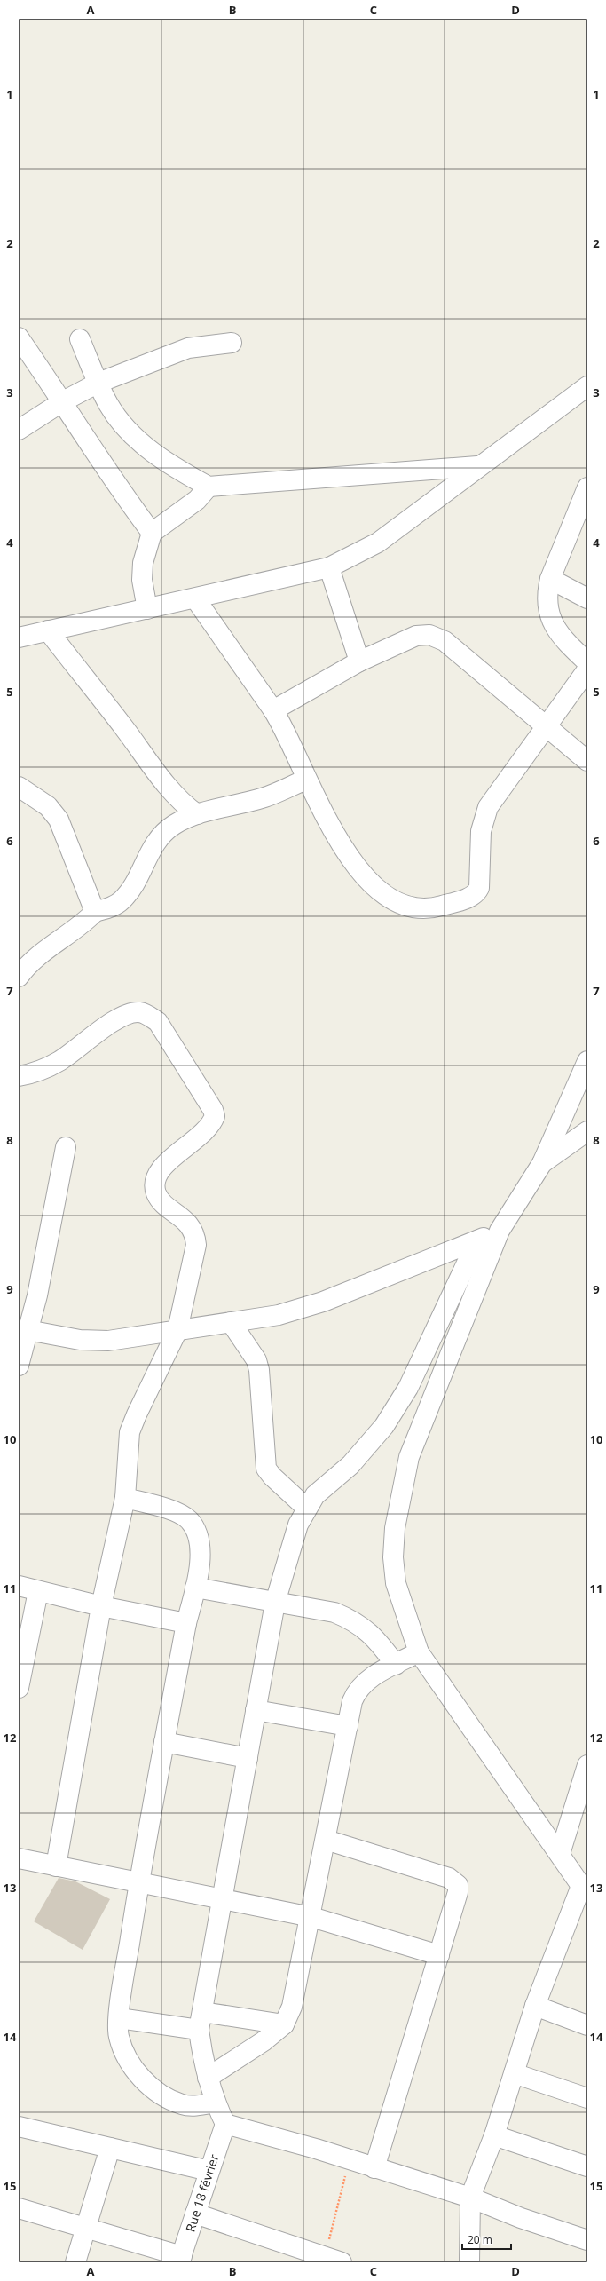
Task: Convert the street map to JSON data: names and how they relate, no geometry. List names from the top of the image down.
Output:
{
  "streets": {
    "street": ["Rue 18 février"]
  },
  "scale_bar": "20 m",
  "grid": {
    "columns": [
      "A",
      "B",
      "C",
      "D"
    ],
    "rows": [
      "1",
      "2",
      "3",
      "4",
      "5",
      "6",
      "7",
      "8",
      "9",
      "10",
      "11",
      "12",
      "13",
      "14",
      "15"
    ]
  }
}
